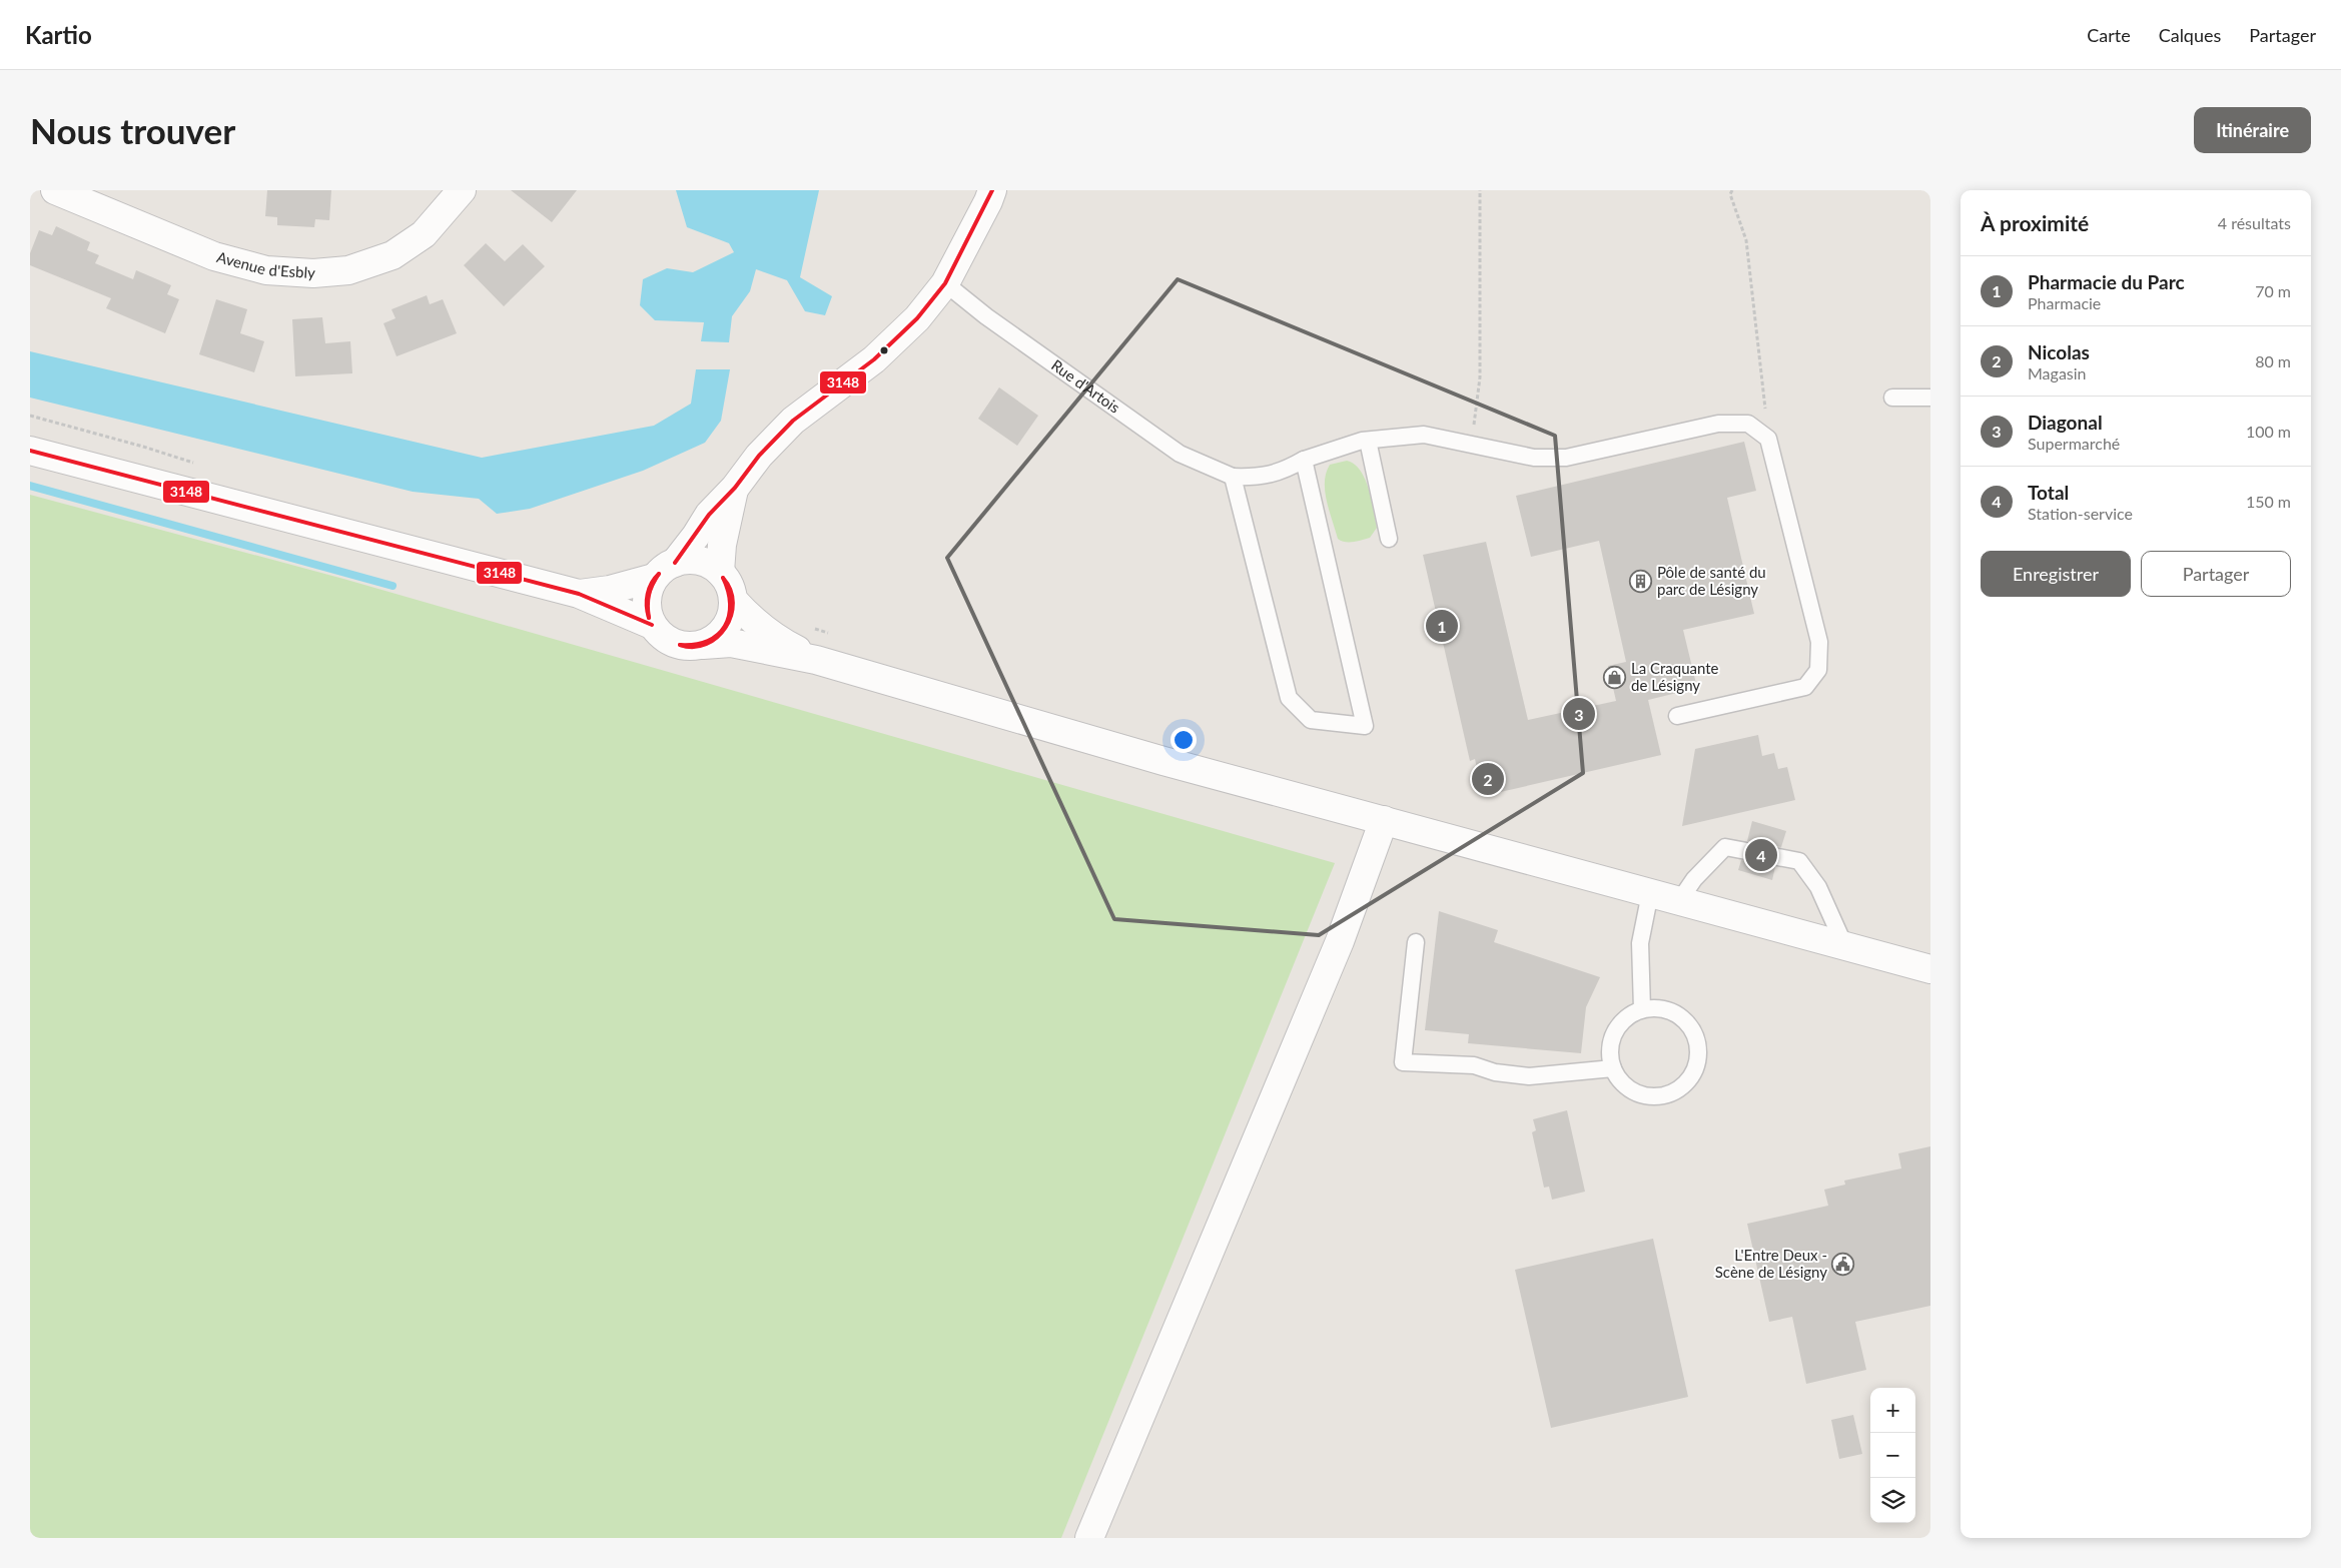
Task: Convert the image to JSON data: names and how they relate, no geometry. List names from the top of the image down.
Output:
{
  "streets": {
    "street": ["Avenue d'Esbly"],
    "lane": ["Rue d'Artois"]
  },
  "places": {
    "building": ["Pôle de santé du parc de Lésigny"],
    "shop": ["La Craquante de Lésigny"],
    "public building": ["L'Entre Deux - Scène de Lésigny"]
  },
  "lines": ["transit line 3148"],
  "page": {
    "header": "Kartio",
    "nav": ["Carte", "Calques", "Partager"],
    "buttons": [
      "Itinéraire",
      ["Enregistrer", "Partager"]
    ],
    "title": "Nous trouver",
    "heading": ["À proximité", "4 résultats"],
    "list": [
      {
        "mark": "1",
        "name": "Pharmacie du Parc",
        "note": "Pharmacie",
        "value": "70 m"
      },
      {
        "mark": "2",
        "name": "Nicolas",
        "note": "Magasin",
        "value": "80 m"
      },
      {
        "mark": "3",
        "name": "Diagonal",
        "note": "Supermarché",
        "value": "100 m"
      },
      {
        "mark": "4",
        "name": "Total",
        "note": "Station-service",
        "value": "150 m"
      }
    ],
    "pins": [
      "1",
      "3",
      "2",
      "4"
    ],
    "map_buttons": ["+", "−"]
  }
}
